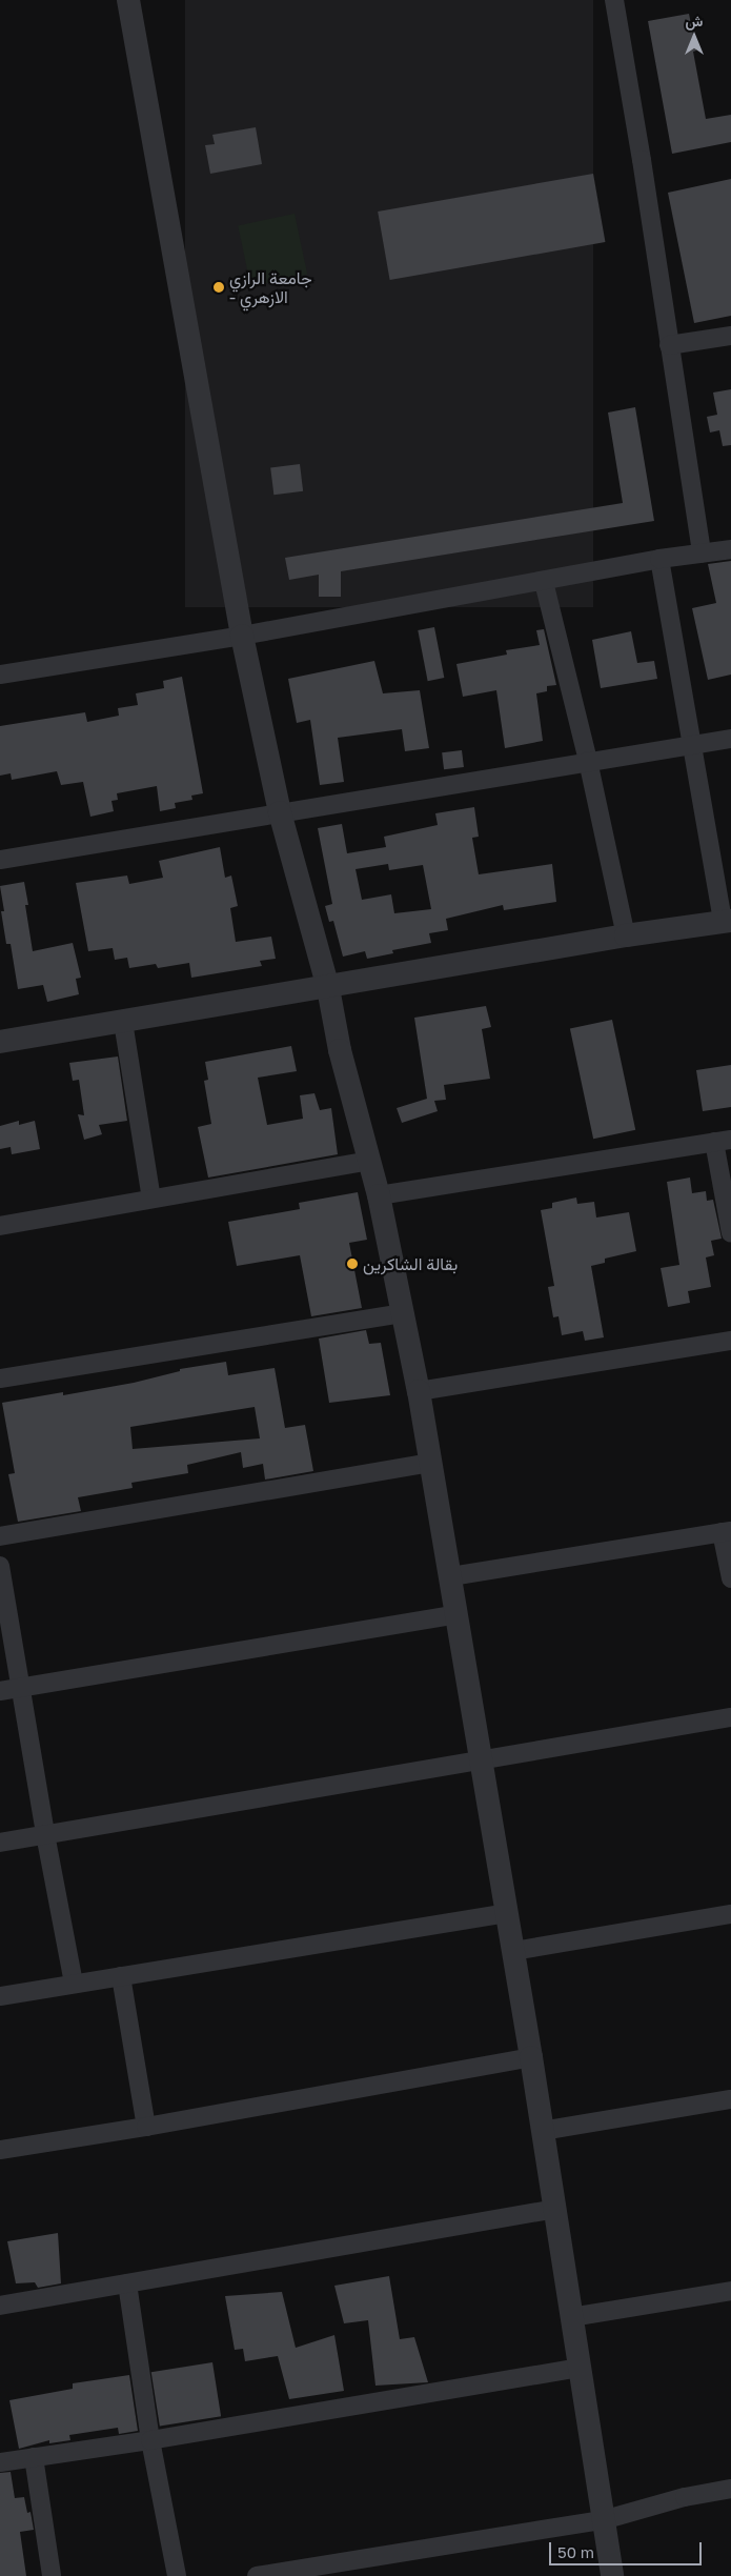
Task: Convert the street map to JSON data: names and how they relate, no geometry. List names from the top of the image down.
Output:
{
  "places": ["جامعة الرازي - الازهري", "بقالة الشاكرين"],
  "scale_bar": "50 m",
  "north": "top"
}
